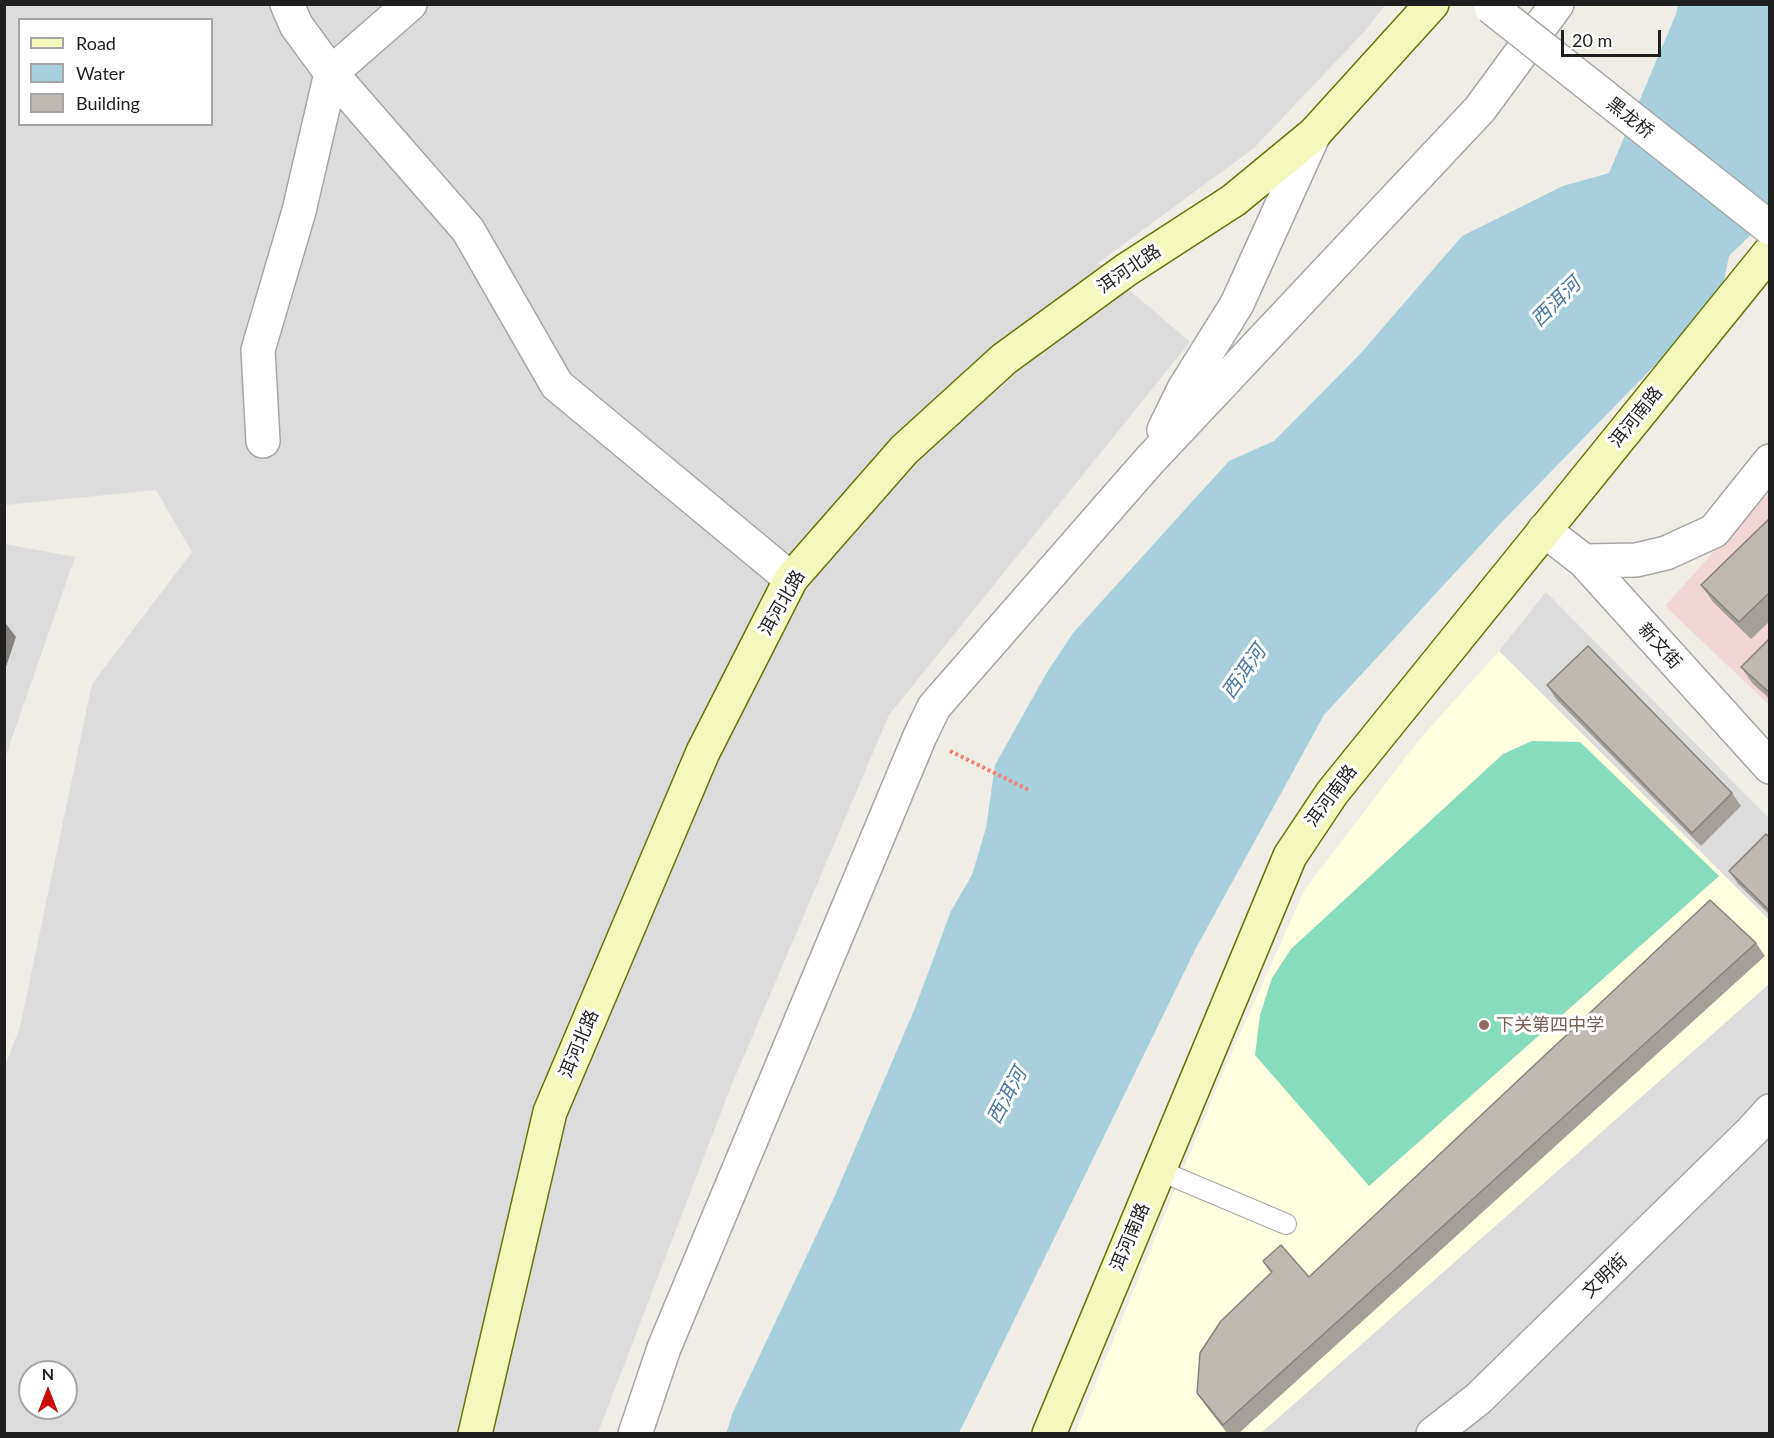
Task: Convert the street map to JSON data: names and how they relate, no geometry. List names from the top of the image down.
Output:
{
  "streets": {
    "street": [
      "黑龙桥",
      "洱河北路",
      "洱河南路",
      "新文街",
      "文明街"
    ]
  },
  "crossings": [
    ["洱河南路", "新文街"]
  ],
  "water": ["西洱河"],
  "places": ["下关第四中学"],
  "legend": ["Road", "Water", "Building"],
  "scale_bar": "20 m",
  "north": "top"
}
